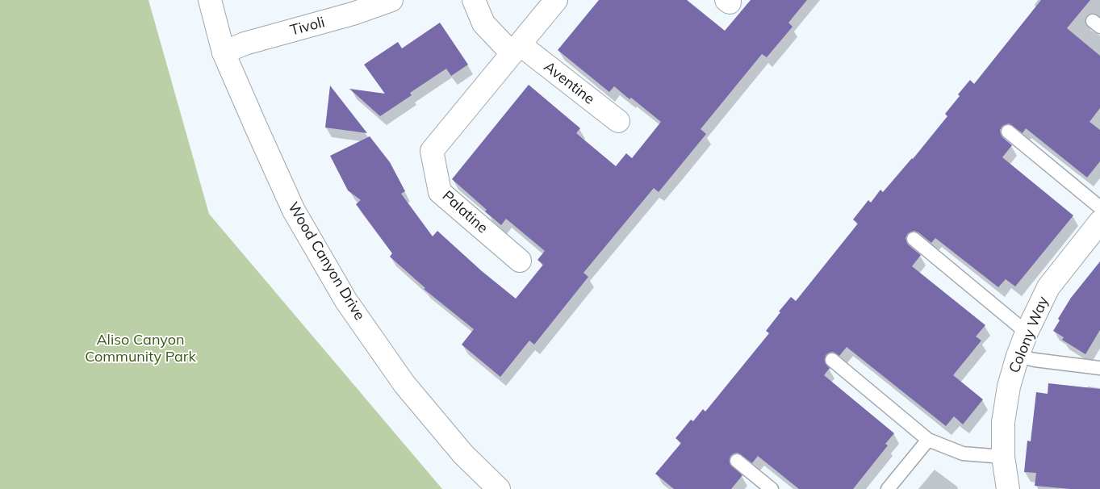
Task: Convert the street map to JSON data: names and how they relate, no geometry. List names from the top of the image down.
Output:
{
  "streets": {
    "street": [
      "Tivoli",
      "Aventine",
      "Palatine",
      "Wood Canyon Drive",
      "Colony Way"
    ]
  },
  "crossings": [
    ["Tivoli", "Wood Canyon Drive"],
    ["Aventine", "Palatine"]
  ],
  "parks": ["Aliso Canyon Community Park"]
}
